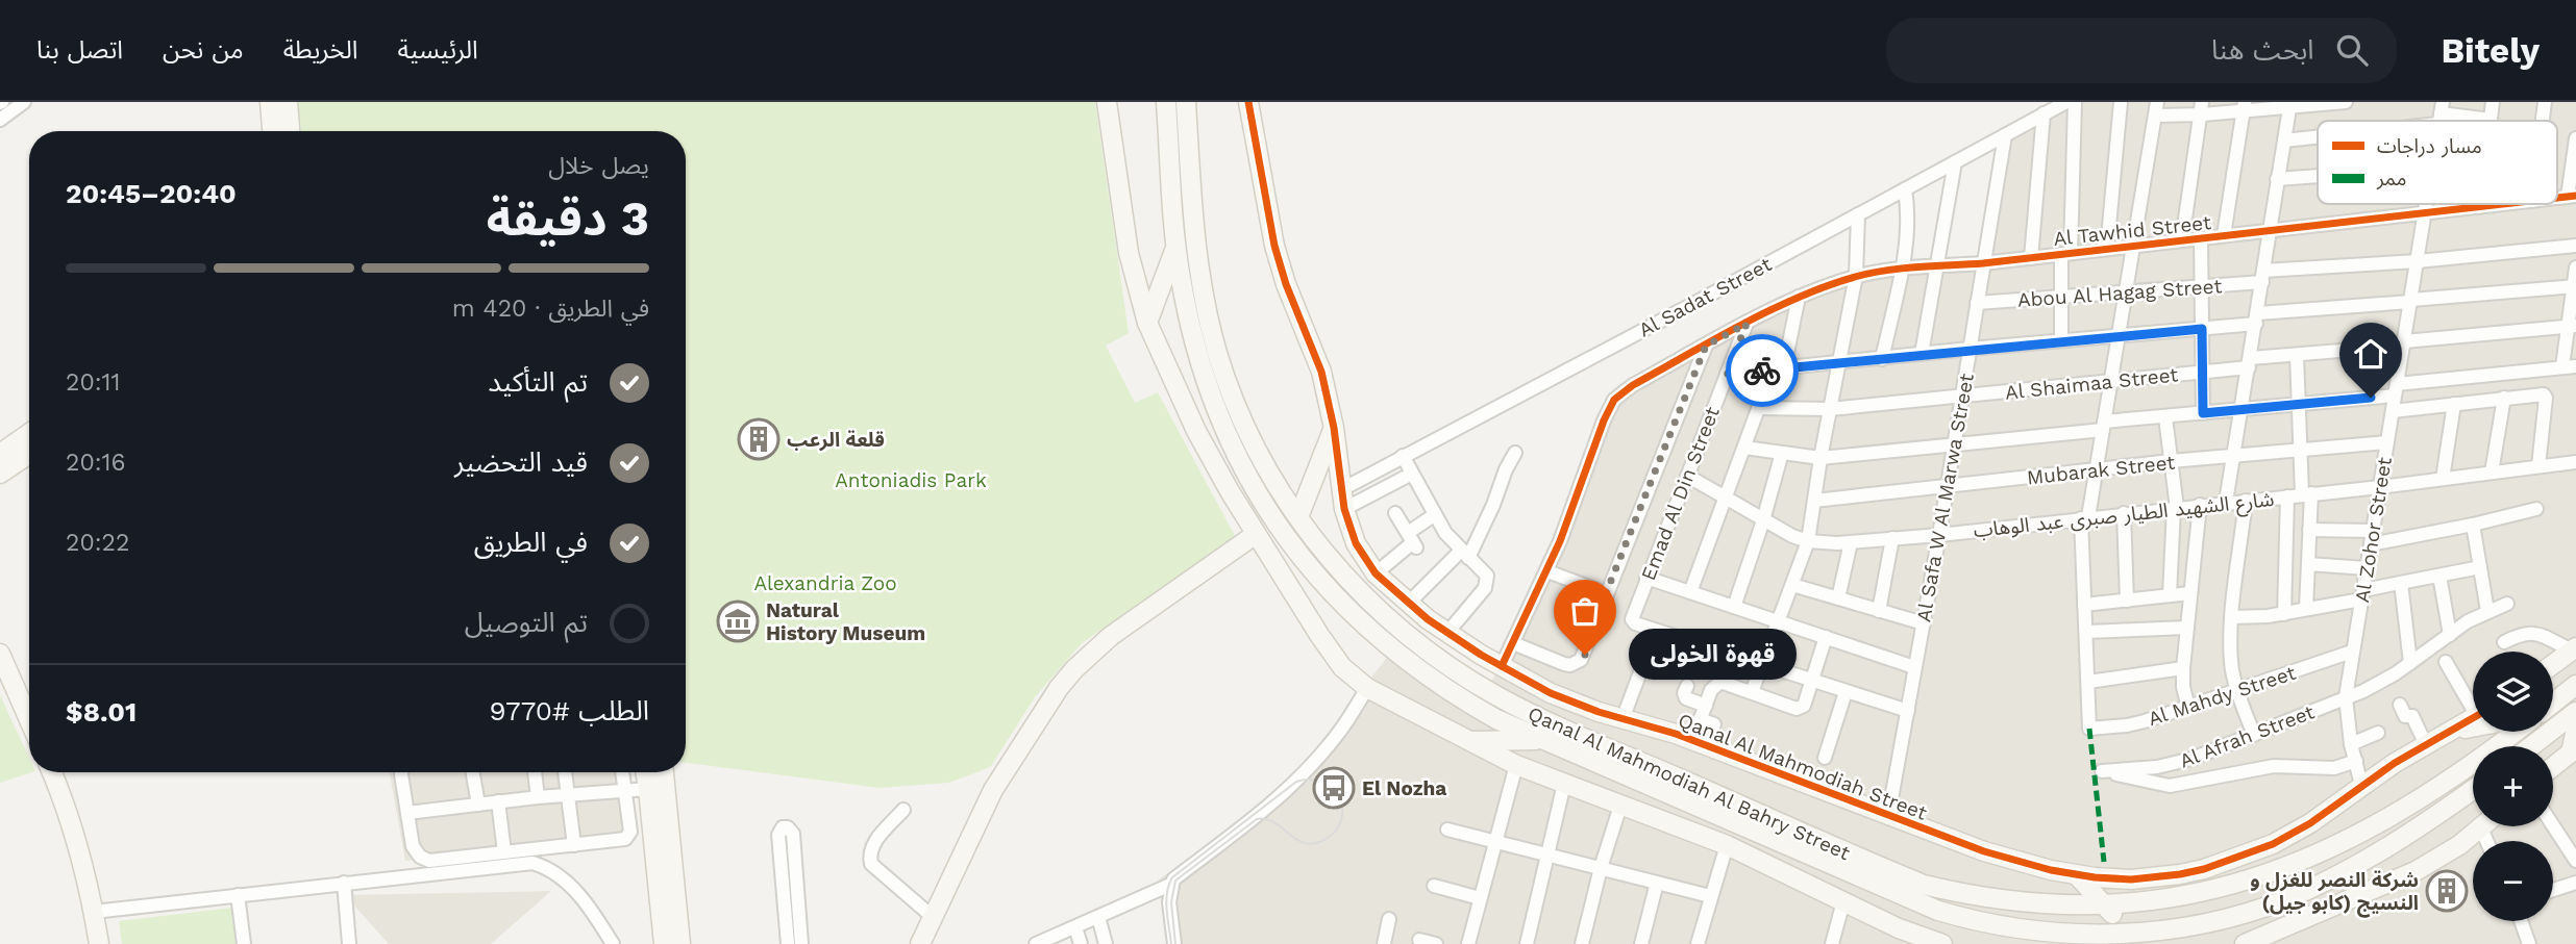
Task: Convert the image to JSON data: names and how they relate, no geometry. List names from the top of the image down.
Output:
{
  "streets": {
    "main road": ["Qanal Al Mahmodiah Street", "Qanal Al Mahmodiah Al Bahry Street"],
    "street": [
      "Al Tawhid Street",
      "Abou Al Hagag Street",
      "Al Sadat Street",
      "Al Shaimaa Street",
      "Mubarak Street",
      "Emad Al Din Street",
      "Al Safa W Al Marwa Street",
      "شارع الشهيد الطيار صبرى عبد الوهاب",
      "Al Zohor Street",
      "Al Mahdy Street",
      "Al Afrah Street"
    ]
  },
  "crossings": [
    ["Al Tawhid Street", "Emad Al Din Street"],
    ["Al Tawhid Street", "Al Safa W Al Marwa Street"],
    ["Al Tawhid Street", "Al Zohor Street"],
    ["Al Tawhid Street", "Qanal Al Mahmodiah Street"],
    ["Abou Al Hagag Street", "Al Safa W Al Marwa Street"],
    ["Abou Al Hagag Street", "Al Zohor Street"],
    ["Al Sadat Street", "Al Safa W Al Marwa Street"],
    ["Al Sadat Street", "Qanal Al Mahmodiah Street"],
    ["Al Shaimaa Street", "Al Safa W Al Marwa Street"],
    ["Al Shaimaa Street", "Al Zohor Street"],
    ["Mubarak Street", "Al Safa W Al Marwa Street"],
    ["Mubarak Street", "Al Zohor Street"],
    ["Emad Al Din Street", "شارع الشهيد الطيار صبرى عبد الوهاب"],
    ["Al Safa W Al Marwa Street", "شارع الشهيد الطيار صبرى عبد الوهاب"],
    ["Al Safa W Al Marwa Street", "Qanal Al Mahmodiah Street"],
    ["شارع الشهيد الطيار صبرى عبد الوهاب", "Al Zohor Street"],
    ["Al Zohor Street", "Al Mahdy Street"],
    ["Al Zohor Street", "Al Afrah Street"],
    ["Al Zohor Street", "Qanal Al Mahmodiah Street"]
  ],
  "parks": ["Antoniadis Park", "Alexandria Zoo"],
  "places": {
    "building": ["قلعة الرعب", "شركة النصر للغزل و النسيج (كابو جيل)"],
    "museum": ["Natural History Museum"],
    "other": ["قهوة الخولى"],
    "bus stop": ["El Nozha"]
  },
  "legend": ["مسار دراجات", "ممر"],
  "page": {
    "header": "Bitely",
    "search": "ابحث هنا",
    "nav": [
      "الرئيسية",
      "الخريطة",
      "من نحن",
      "اتصل بنا"
    ],
    "heading": ["3 دقيقة", "يصل خلال", "20:40–20:45"],
    "panel": ["الطلب #9770", "$8.01"],
    "bar": "في الطريق · 420 m",
    "list": [
      ["تم التأكيد", "20:11"],
      ["قيد التحضير", "20:16"],
      ["في الطريق", "20:22"],
      "تم التوصيل"
    ],
    "bubble": "قهوة الخولى",
    "map_buttons": ["+", "−"]
  }
}
